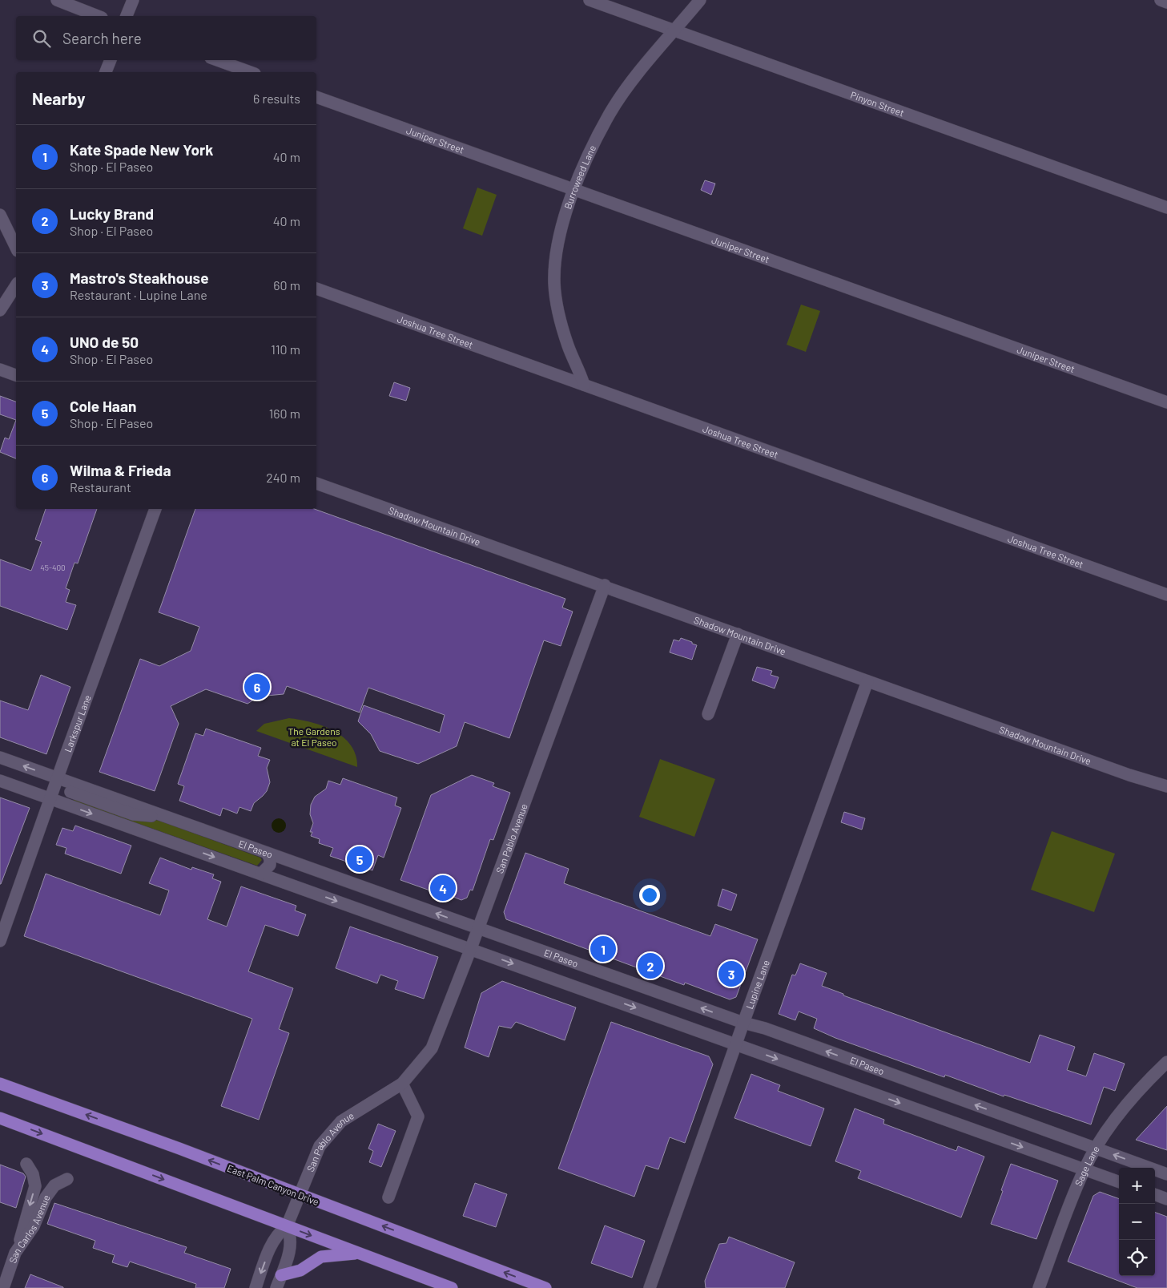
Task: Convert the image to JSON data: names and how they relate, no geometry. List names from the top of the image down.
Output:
{
  "streets": {
    "main road": ["East Palm Canyon Drive"],
    "street": [
      "Pinyon Street",
      "Juniper Street",
      "Burroweed Lane",
      "Joshua Tree Street",
      "Shadow Mountain Drive",
      "Larkspur Lane",
      "San Pablo Avenue",
      "El Paseo",
      "Lupine Lane",
      "Sage Lane",
      "San Carlos Avenue"
    ]
  },
  "crossings": [
    ["Pinyon Street", "Burroweed Lane"],
    ["Juniper Street", "Burroweed Lane"],
    ["Burroweed Lane", "Joshua Tree Street"],
    ["Shadow Mountain Drive", "San Pablo Avenue"],
    ["Shadow Mountain Drive", "Lupine Lane"],
    ["Larkspur Lane", "El Paseo"],
    ["San Pablo Avenue", "El Paseo"],
    ["San Pablo Avenue", "East Palm Canyon Drive"],
    ["El Paseo", "Lupine Lane"],
    ["El Paseo", "Sage Lane"]
  ],
  "parks": ["The Gardens at El Paseo"],
  "house_numbers": ["45-400"],
  "page": {
    "search": "Search here",
    "heading": ["Nearby", "6 results"],
    "list": [
      {
        "mark": "1",
        "name": "Kate Spade New York",
        "note": "Shop · El Paseo",
        "value": "40 m"
      },
      {
        "mark": "2",
        "name": "Lucky Brand",
        "note": "Shop · El Paseo",
        "value": "40 m"
      },
      {
        "mark": "3",
        "name": "Mastro's Steakhouse",
        "note": "Restaurant · Lupine Lane",
        "value": "60 m"
      },
      {
        "mark": "4",
        "name": "UNO de 50",
        "note": "Shop · El Paseo",
        "value": "110 m"
      },
      {
        "mark": "5",
        "name": "Cole Haan",
        "note": "Shop · El Paseo",
        "value": "160 m"
      },
      {
        "mark": "6",
        "name": "Wilma & Frieda",
        "note": "Restaurant",
        "value": "240 m"
      }
    ],
    "pins": [
      "6",
      "5",
      "4",
      "1",
      "2",
      "3"
    ],
    "map_buttons": ["+", "−"]
  }
}
